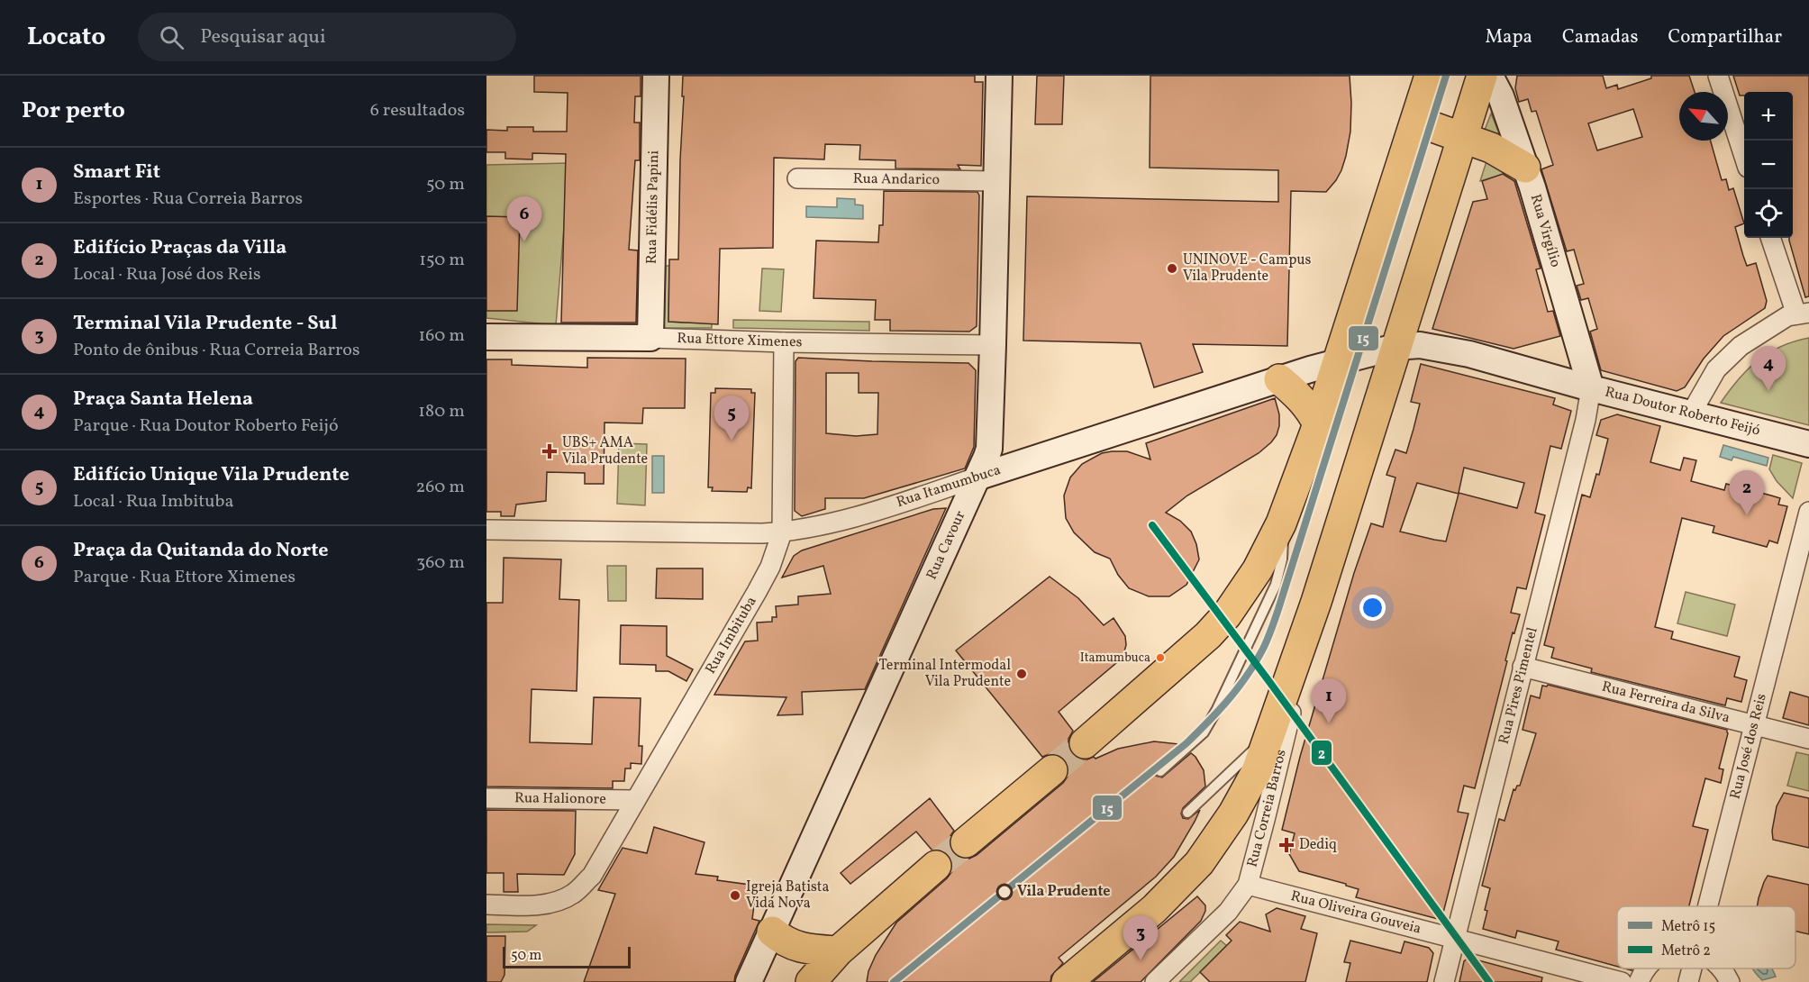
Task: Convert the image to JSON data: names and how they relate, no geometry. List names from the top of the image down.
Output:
{
  "streets": {
    "street": [
      "Rua Andarico",
      "Rua Fidélis Papini",
      "Rua Virgílio",
      "Rua Ettore Ximenes",
      "Rua Doutor Roberto Feijó",
      "Rua Itamumbuca",
      "Rua Cavour",
      "Rua Imbituba",
      "Rua Pires Pimentel",
      "Rua Ferreira da Silva",
      "Rua José dos Reis",
      "Rua Halionore",
      "Rua Correia Barros",
      "Rua Oliveira Gouveia"
    ]
  },
  "crossings": [
    ["Rua Andarico", "Rua Cavour"],
    ["Rua Fidélis Papini", "Rua Ettore Ximenes"],
    ["Rua Virgílio", "Rua Doutor Roberto Feijó"],
    ["Rua Virgílio", "Rua Pires Pimentel"],
    ["Rua Ettore Ximenes", "Rua Cavour"],
    ["Rua Ettore Ximenes", "Rua Imbituba"],
    ["Rua Doutor Roberto Feijó", "Rua Itamumbuca"],
    ["Rua Doutor Roberto Feijó", "Rua Pires Pimentel"],
    ["Rua Itamumbuca", "Rua Cavour"],
    ["Rua Itamumbuca", "Rua Imbituba"],
    ["Rua Imbituba", "Rua Halionore"],
    ["Rua Pires Pimentel", "Rua Ferreira da Silva"],
    ["Rua Pires Pimentel", "Rua Oliveira Gouveia"],
    ["Rua Ferreira da Silva", "Rua José dos Reis"],
    ["Rua Correia Barros", "Rua Oliveira Gouveia"]
  ],
  "places": {
    "other": [
      "UNINOVE - Campus Vila Prudente",
      "Itamumbuca",
      "Terminal Intermodal Vila Prudente",
      "Vila Prudente",
      "Igreja Batista Vida Nova"
    ],
    "health": ["UBS+ AMA Vila Prudente", "Dediq"]
  },
  "lines": ["metro line 15", "metro line 2"],
  "legend": ["Metrô 15", "Metrô 2"],
  "scale_bar": "50 m",
  "north": "top left",
  "page": {
    "header": "Locato",
    "search": "Pesquisar aqui",
    "nav": ["Mapa", "Camadas", "Compartilhar"],
    "heading": ["Por perto", "6 resultados"],
    "map_buttons": ["+", "−"],
    "list": [
      {
        "mark": "1",
        "name": "Smart Fit",
        "note": "Esportes · Rua Correia Barros",
        "value": "50 m"
      },
      {
        "mark": "2",
        "name": "Edifício Praças da Villa",
        "note": "Local · Rua José dos Reis",
        "value": "150 m"
      },
      {
        "mark": "3",
        "name": "Terminal Vila Prudente - Sul",
        "note": "Ponto de ônibus · Rua Correia Barros",
        "value": "160 m"
      },
      {
        "mark": "4",
        "name": "Praça Santa Helena",
        "note": "Parque · Rua Doutor Roberto Feijó",
        "value": "180 m"
      },
      {
        "mark": "5",
        "name": "Edifício Unique Vila Prudente",
        "note": "Local · Rua Imbituba",
        "value": "260 m"
      },
      {
        "mark": "6",
        "name": "Praça da Quitanda do Norte",
        "note": "Parque · Rua Ettore Ximenes",
        "value": "360 m"
      }
    ],
    "pins": [
      "6",
      "4",
      "5",
      "2",
      "1",
      "3"
    ],
    "scale": "50 m"
  }
}
